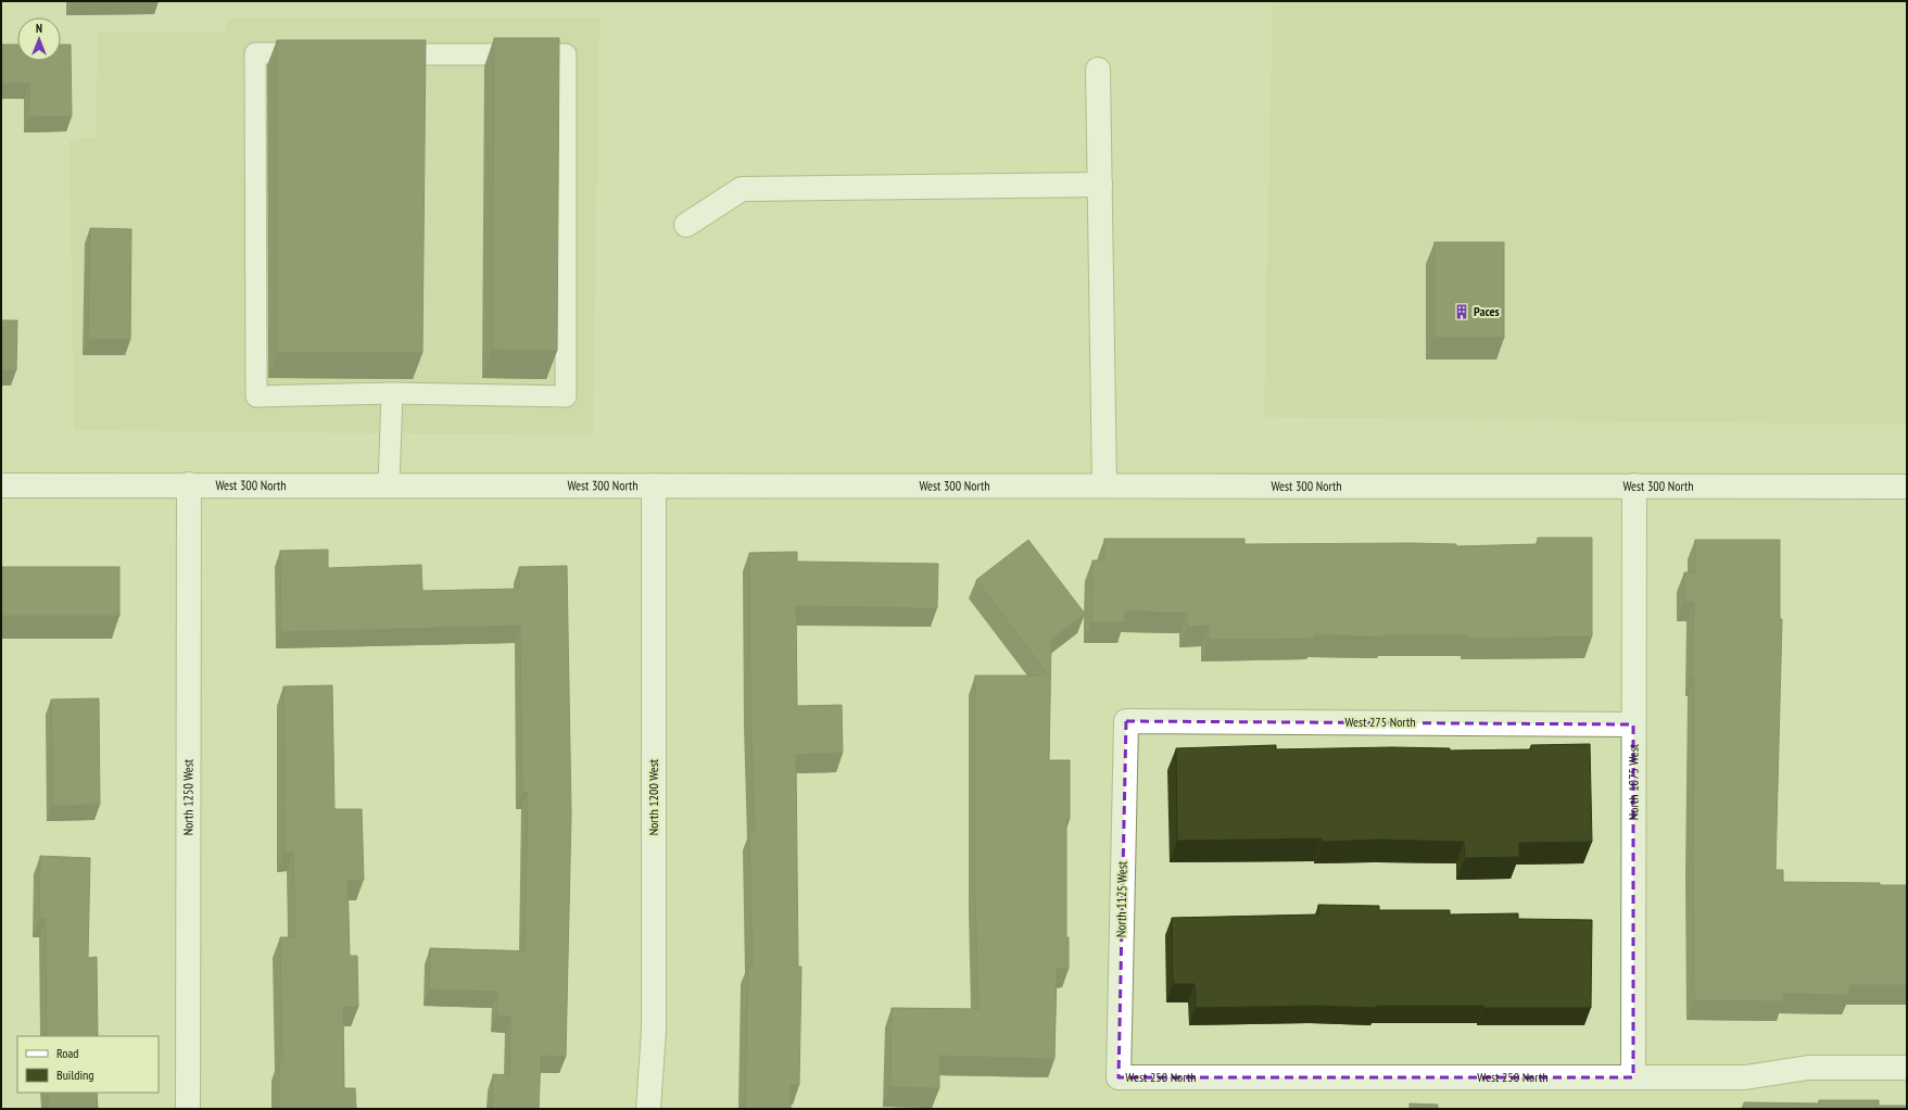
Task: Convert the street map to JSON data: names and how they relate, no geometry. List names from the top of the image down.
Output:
{
  "streets": {
    "street": [
      "West 300 North",
      "West 275 North",
      "North 1075 West",
      "North 1250 West",
      "North 1200 West",
      "North 1125 West",
      "West 250 North"
    ]
  },
  "crossings": [
    ["West 300 North", "North 1075 West"],
    ["West 300 North", "North 1250 West"],
    ["West 300 North", "North 1200 West"],
    ["West 275 North", "North 1075 West"],
    ["West 275 North", "North 1125 West"],
    ["North 1075 West", "West 250 North"],
    ["North 1125 West", "West 250 North"]
  ],
  "places": {
    "building": ["Paces"]
  },
  "legend": ["Road", "Building"],
  "north": "top"
}
